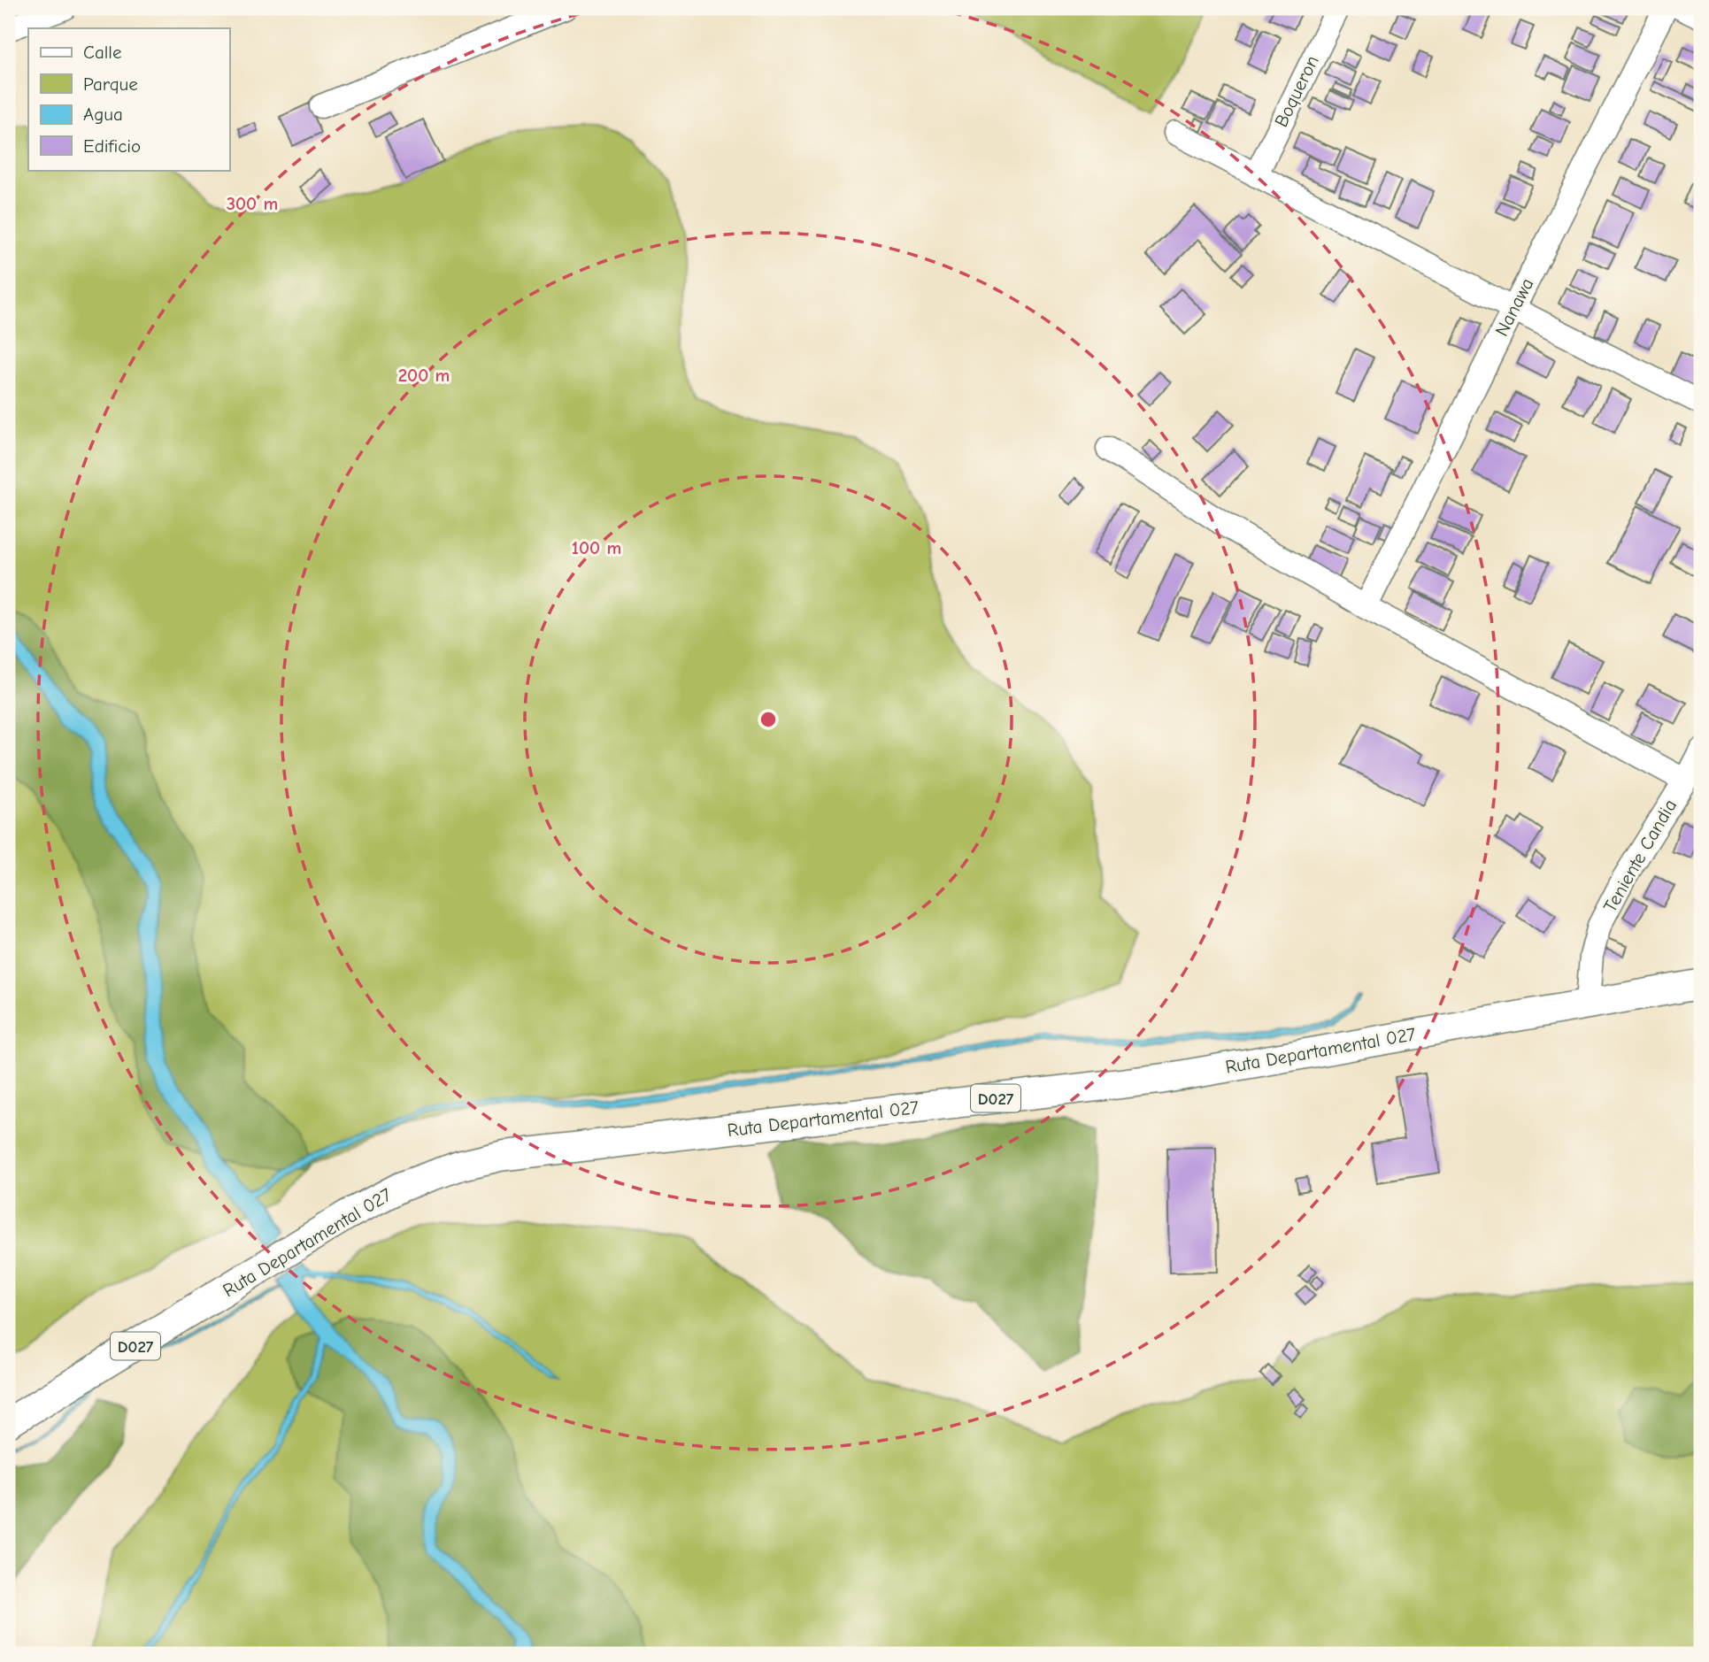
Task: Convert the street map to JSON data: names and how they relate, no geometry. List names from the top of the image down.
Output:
{
  "streets": {
    "main road": ["Ruta Departamental 027", "D027"],
    "street": ["Boqueron", "Nanawa", "Teniente Candia"]
  },
  "crossings": [
    ["Teniente Candia", "Ruta Departamental 027"]
  ],
  "legend": [
    "Calle",
    "Parque",
    "Agua",
    "Edificio"
  ],
  "rings": ["300 m", "200 m", "100 m"]
}
